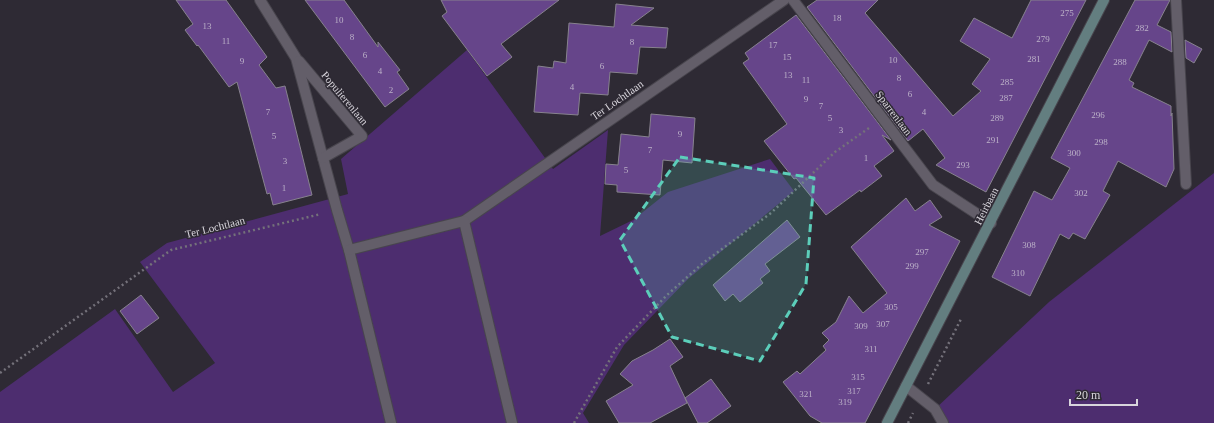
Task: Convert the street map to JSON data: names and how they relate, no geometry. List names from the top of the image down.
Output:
{
  "streets": {
    "street": [
      "Populierenlaan",
      "Ter Lochtlaan",
      "Sparrenlaan",
      "Heirbaan"
    ]
  },
  "crossings": [
    ["Populierenlaan", "Ter Lochtlaan"],
    ["Sparrenlaan", "Heirbaan"]
  ],
  "house_numbers": [
    "275",
    "18",
    "10",
    "13",
    "282",
    "8",
    "279",
    "11",
    "8",
    "17",
    "6",
    "15",
    "281",
    "10",
    "9",
    "288",
    "6",
    "4",
    "13",
    "8",
    "11",
    "285",
    "4",
    "2",
    "6",
    "287",
    "9",
    "7",
    "7",
    "4",
    "296",
    "5",
    "289",
    "3",
    "9",
    "5",
    "291",
    "298",
    "7",
    "300",
    "1",
    "3",
    "293",
    "5",
    "1",
    "302",
    "308",
    "297",
    "299",
    "310",
    "305",
    "307",
    "309",
    "311",
    "315",
    "317",
    "321",
    "319"
  ],
  "scale_bar": "20 m"
}
